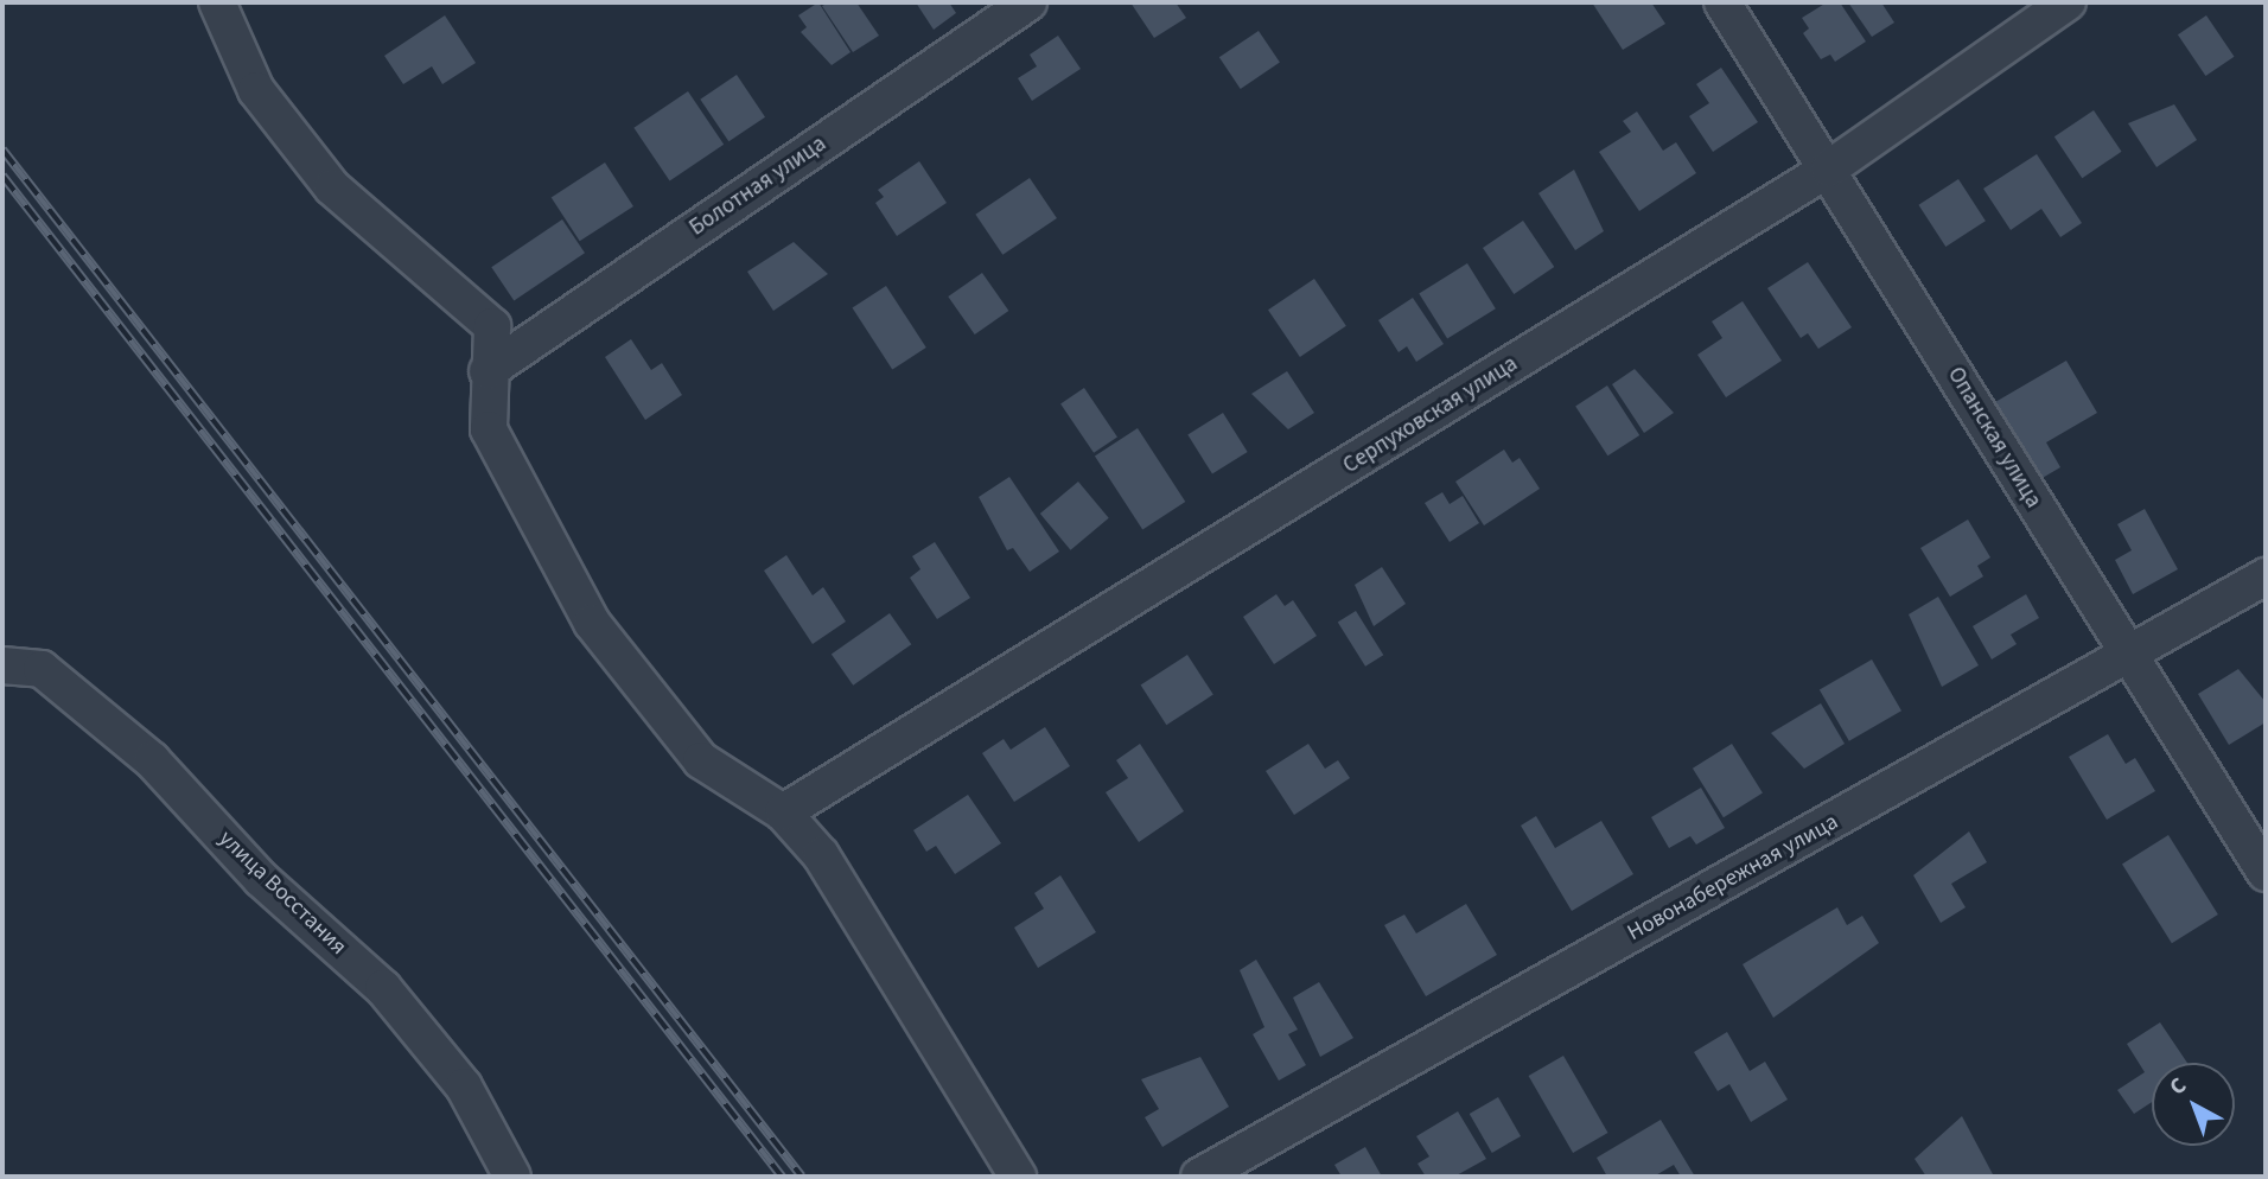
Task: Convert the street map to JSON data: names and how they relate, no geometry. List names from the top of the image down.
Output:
{
  "streets": {
    "street": [
      "Болотная улица",
      "Серпуховская улица",
      "Опанская улица",
      "Новонабережная улица",
      "улица Восстания"
    ]
  },
  "crossings": [
    ["Серпуховская улица", "Опанская улица"],
    ["Опанская улица", "Новонабережная улица"]
  ],
  "north": "top left"
}
